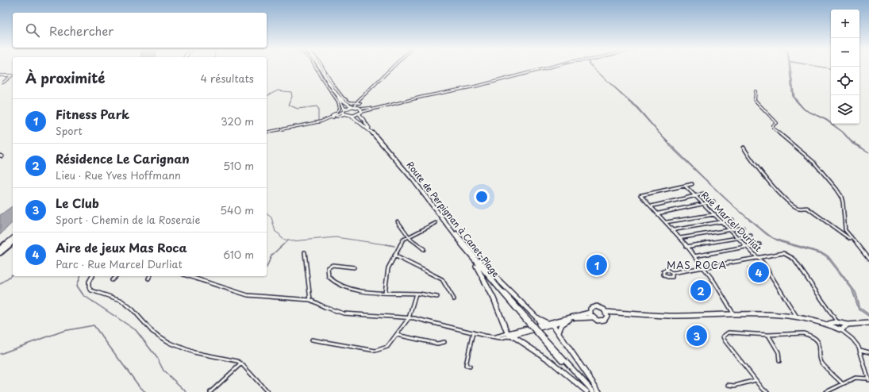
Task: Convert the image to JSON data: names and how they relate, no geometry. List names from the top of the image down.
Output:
{
  "streets": {
    "main road": ["Route de Perpignan à Canet-Plage"],
    "street": ["Rue Marcel Durliat"]
  },
  "districts": ["MAS ROCA"],
  "page": {
    "map_buttons": ["+", "−"],
    "search": "Rechercher",
    "heading": ["À proximité", "4 résultats"],
    "list": [
      {
        "mark": "1",
        "name": "Fitness Park",
        "note": "Sport",
        "value": "320 m"
      },
      {
        "mark": "2",
        "name": "Résidence Le Carignan",
        "note": "Lieu · Rue Yves Hoffmann",
        "value": "510 m"
      },
      {
        "mark": "3",
        "name": "Le Club",
        "note": "Sport · Chemin de la Roseraie",
        "value": "540 m"
      },
      {
        "mark": "4",
        "name": "Aire de jeux Mas Roca",
        "note": "Parc · Rue Marcel Durliat",
        "value": "610 m"
      }
    ],
    "pins": [
      "1",
      "4",
      "2",
      "3"
    ]
  }
}
